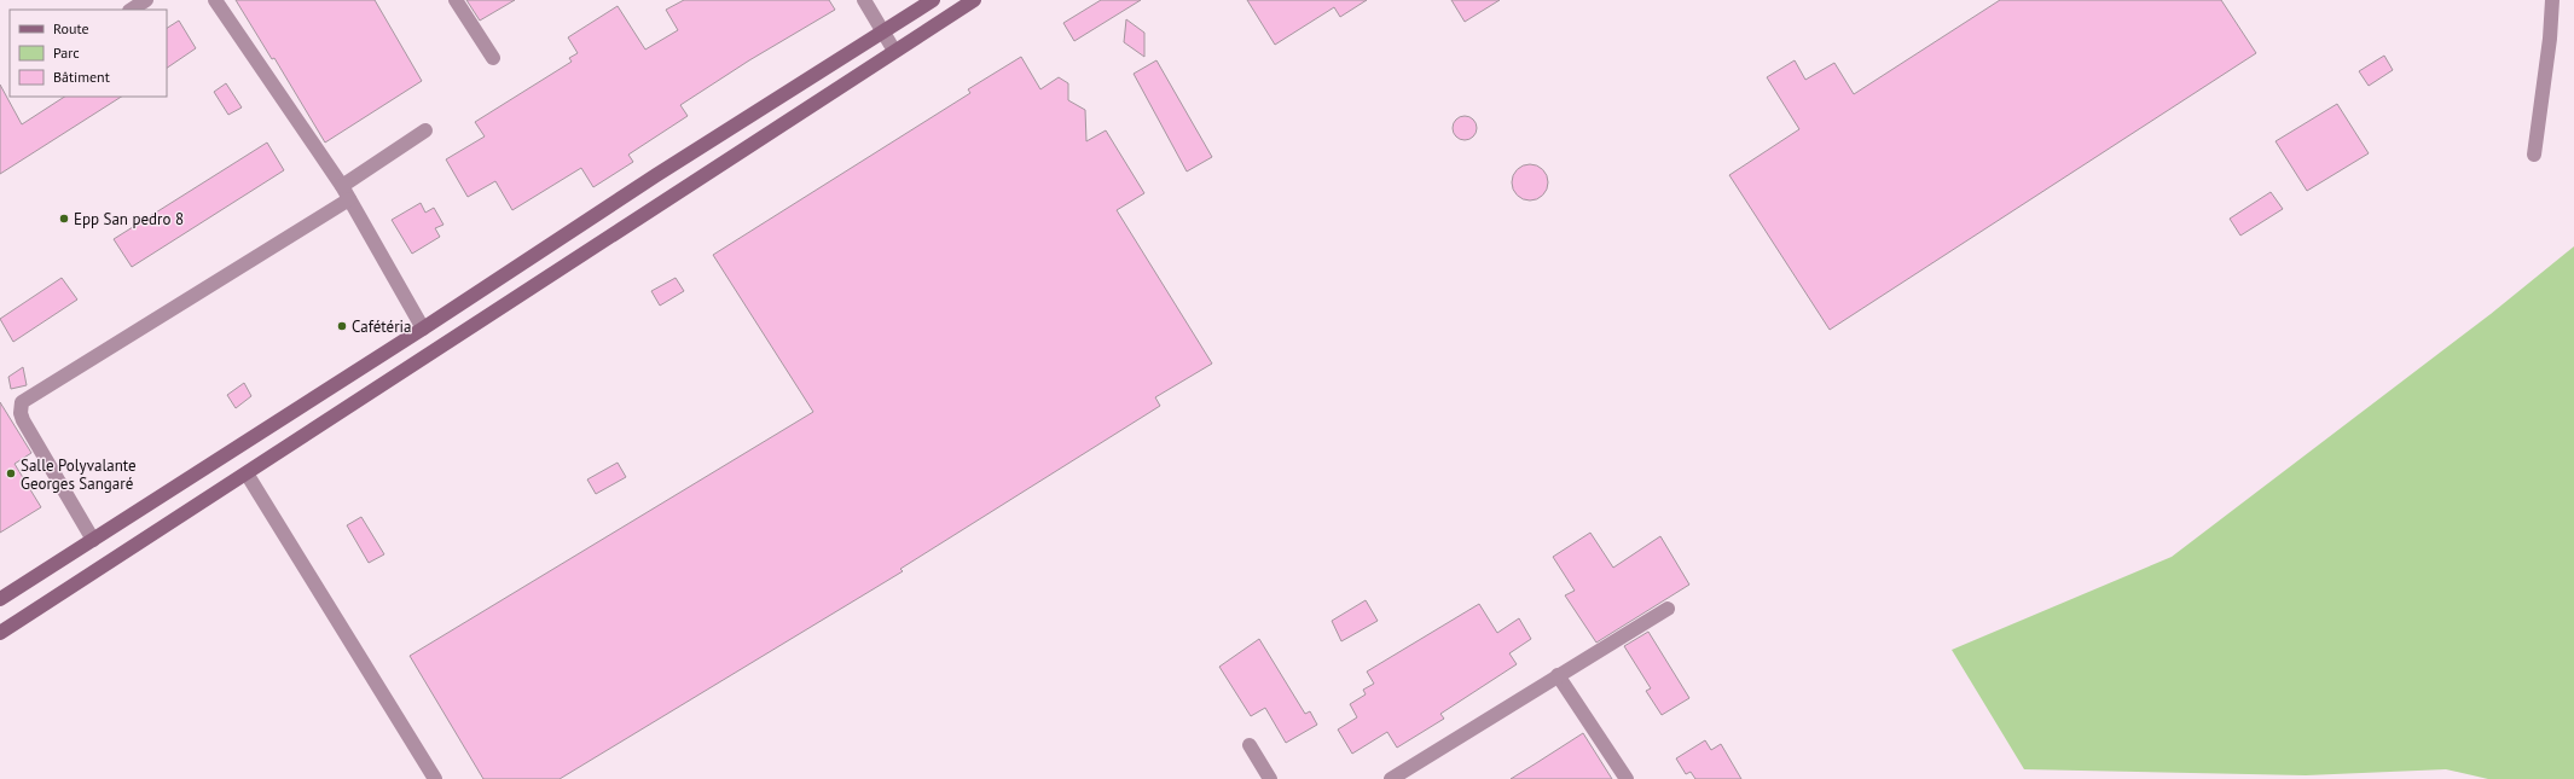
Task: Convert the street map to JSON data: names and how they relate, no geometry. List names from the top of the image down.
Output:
{
  "places": ["Epp San pedro 8", "Cafétéria", "Salle Polyvalante Georges Sangaré"],
  "legend": ["Route", "Parc", "Bâtiment"]
}
